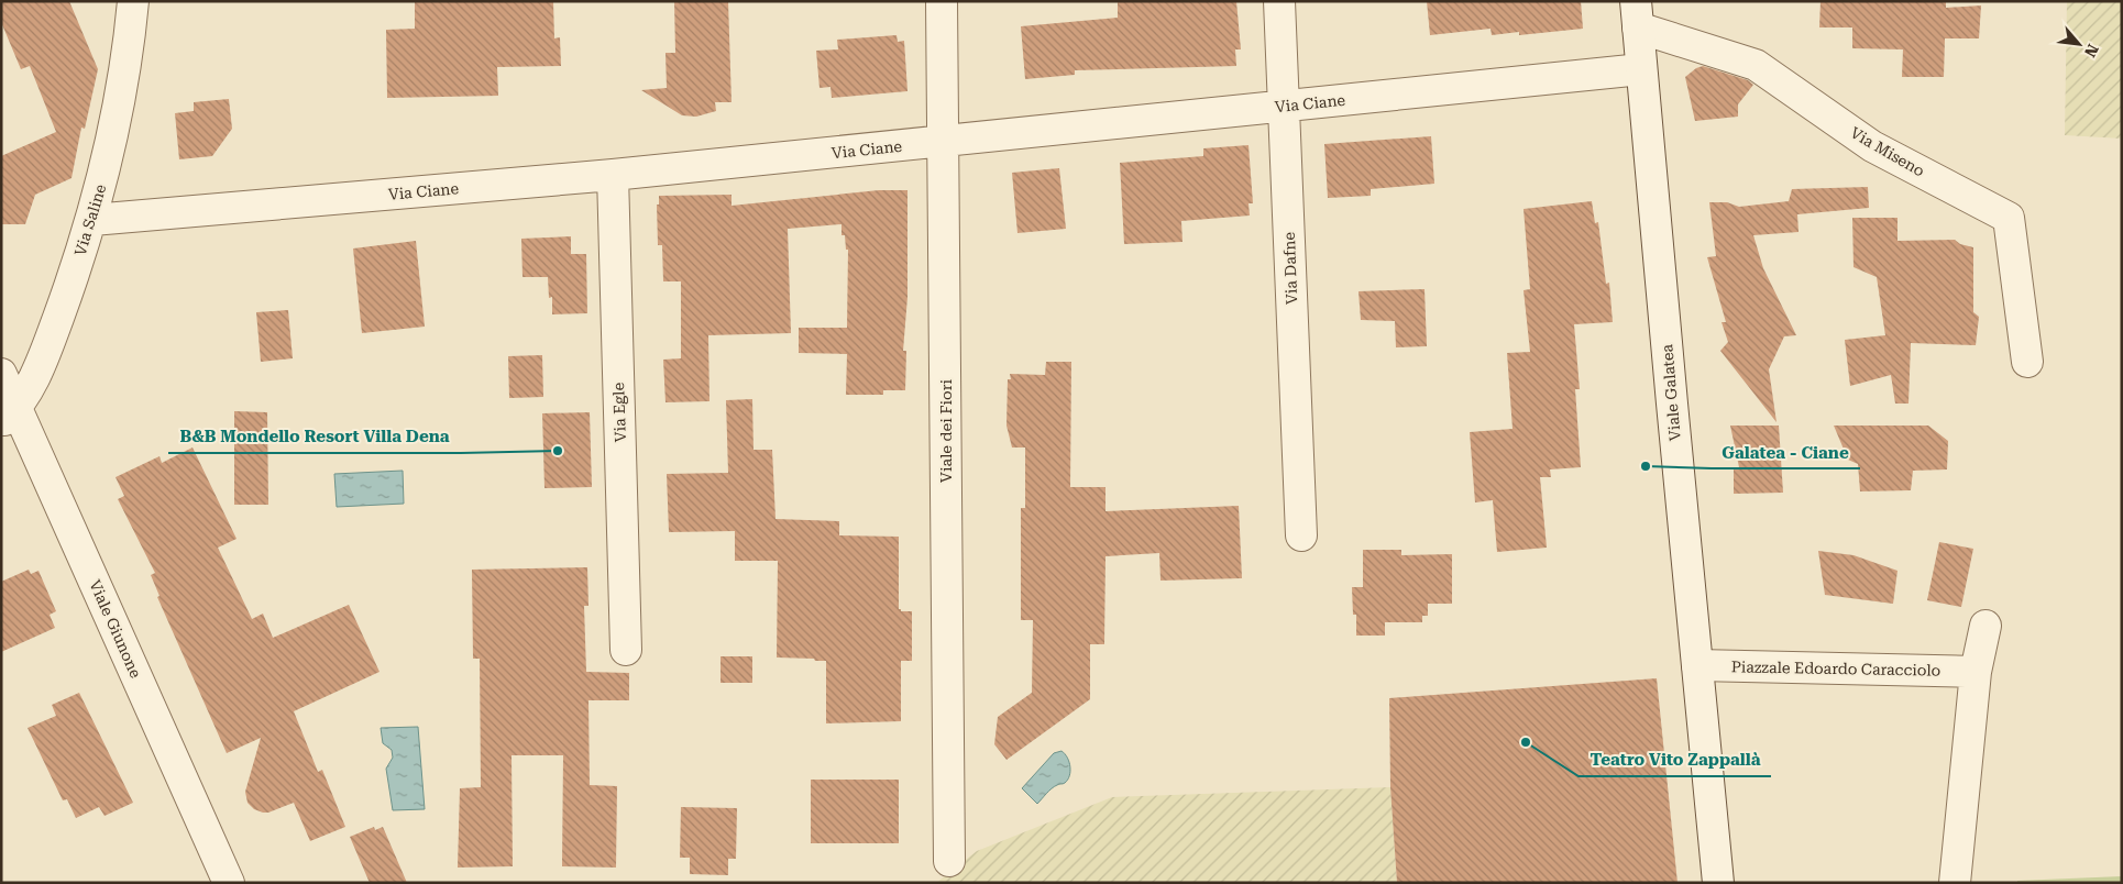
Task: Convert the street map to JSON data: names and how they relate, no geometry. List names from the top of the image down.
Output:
{
  "streets": {
    "street": [
      "Via Ciane",
      "Via Miseno",
      "Via Saline",
      "Via Dafne",
      "Viale Galatea",
      "Via Egle",
      "Viale dei Fiori",
      "Viale Giunone",
      "Piazzale Edoardo Caracciolo"
    ]
  },
  "crossings": [
    ["Via Ciane", "Via Saline"],
    ["Via Ciane", "Via Dafne"],
    ["Via Ciane", "Viale Galatea"],
    ["Via Ciane", "Via Egle"],
    ["Via Ciane", "Viale dei Fiori"],
    ["Via Miseno", "Viale Galatea"],
    ["Via Saline", "Viale Giunone"],
    ["Viale Galatea", "Piazzale Edoardo Caracciolo"]
  ],
  "places": ["B&B Mondello Resort Villa Dena", "Galatea - Ciane", "Teatro Vito Zappallà"],
  "north": "bottom right"
}
